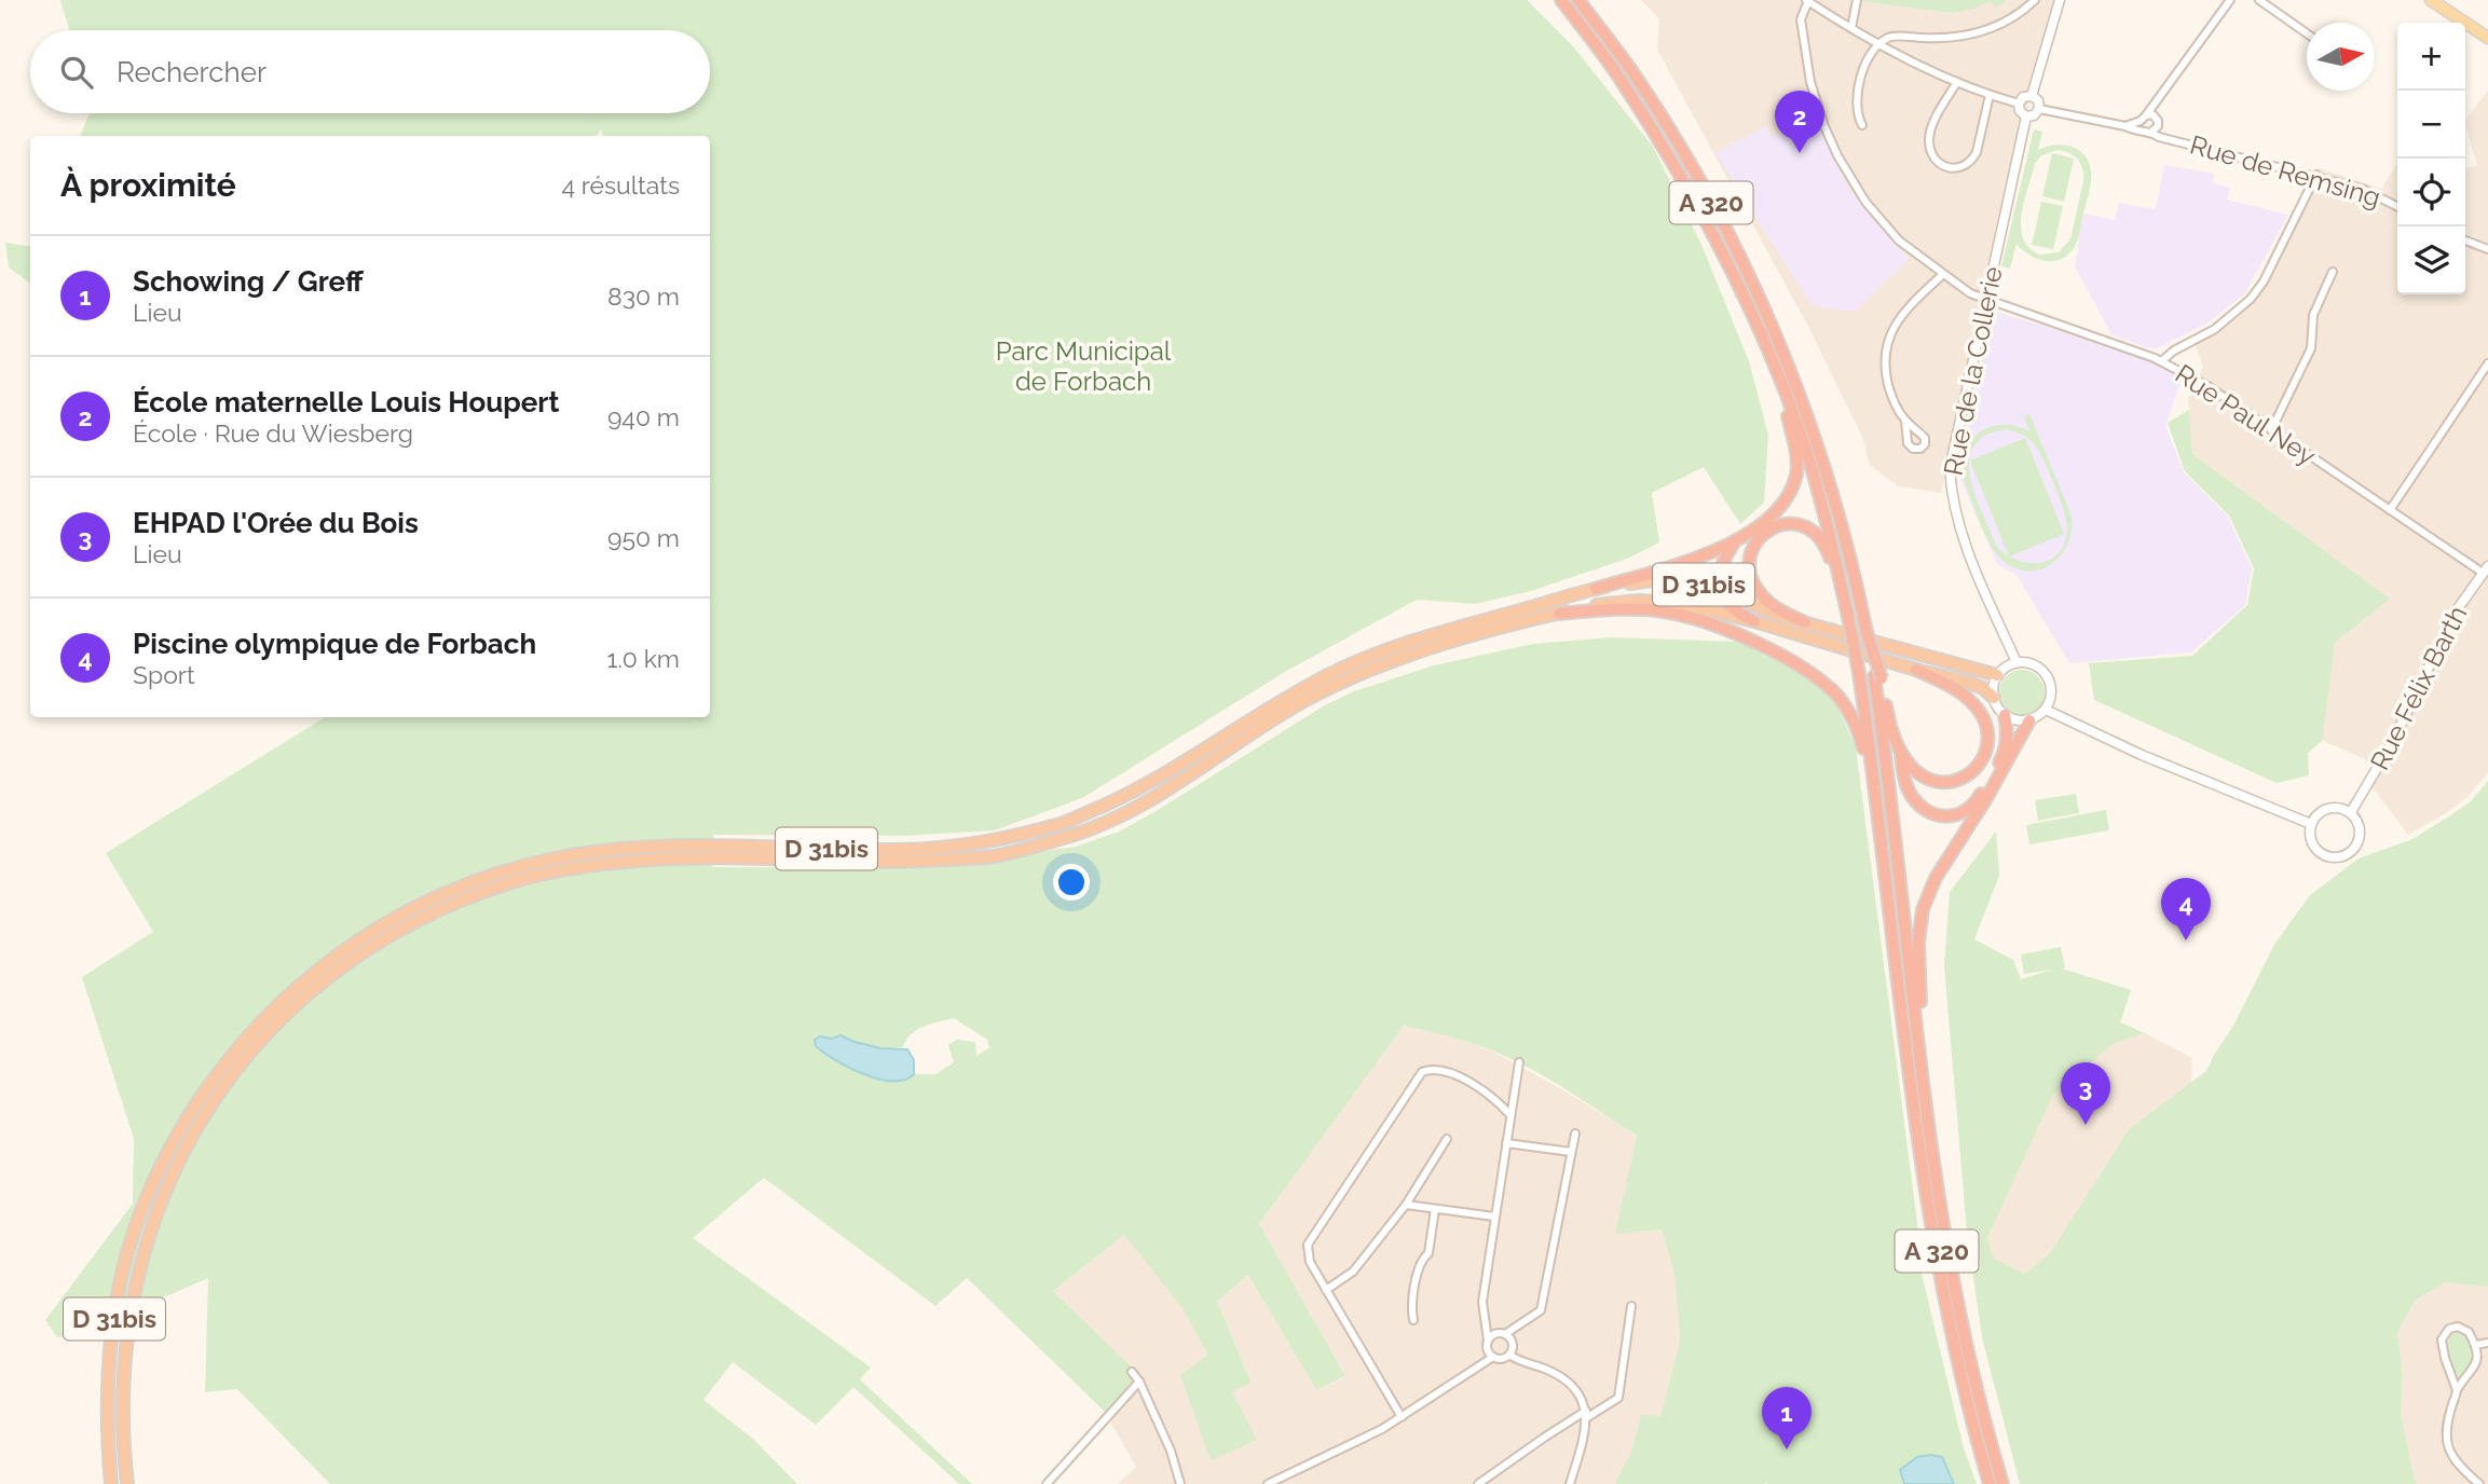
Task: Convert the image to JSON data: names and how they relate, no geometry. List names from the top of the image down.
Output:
{
  "streets": {
    "highway": ["A 320", "D 31bis"],
    "street": [
      "Rue de Remsing",
      "Rue de la Collerie",
      "Rue Paul Ney",
      "Rue Félix Barth"
    ]
  },
  "crossings": [
    ["Rue de Remsing", "Rue de la Collerie"],
    ["Rue de la Collerie", "Rue Paul Ney"],
    ["Rue de la Collerie", "D 31bis"],
    ["Rue Paul Ney", "Rue Félix Barth"]
  ],
  "parks": ["Parc Municipal de Forbach"],
  "north": "right",
  "page": {
    "map_buttons": ["+", "−"],
    "search": "Rechercher",
    "pins": [
      "2",
      "4",
      "3",
      "1"
    ],
    "heading": ["À proximité", "4 résultats"],
    "list": [
      {
        "mark": "1",
        "name": "Schowing / Greff",
        "note": "Lieu",
        "value": "830 m"
      },
      {
        "mark": "2",
        "name": "École maternelle Louis Houpert",
        "note": "École · Rue du Wiesberg",
        "value": "940 m"
      },
      {
        "mark": "3",
        "name": "EHPAD l'Orée du Bois",
        "note": "Lieu",
        "value": "950 m"
      },
      {
        "mark": "4",
        "name": "Piscine olympique de Forbach",
        "note": "Sport",
        "value": "1.0 km"
      }
    ]
  }
}
